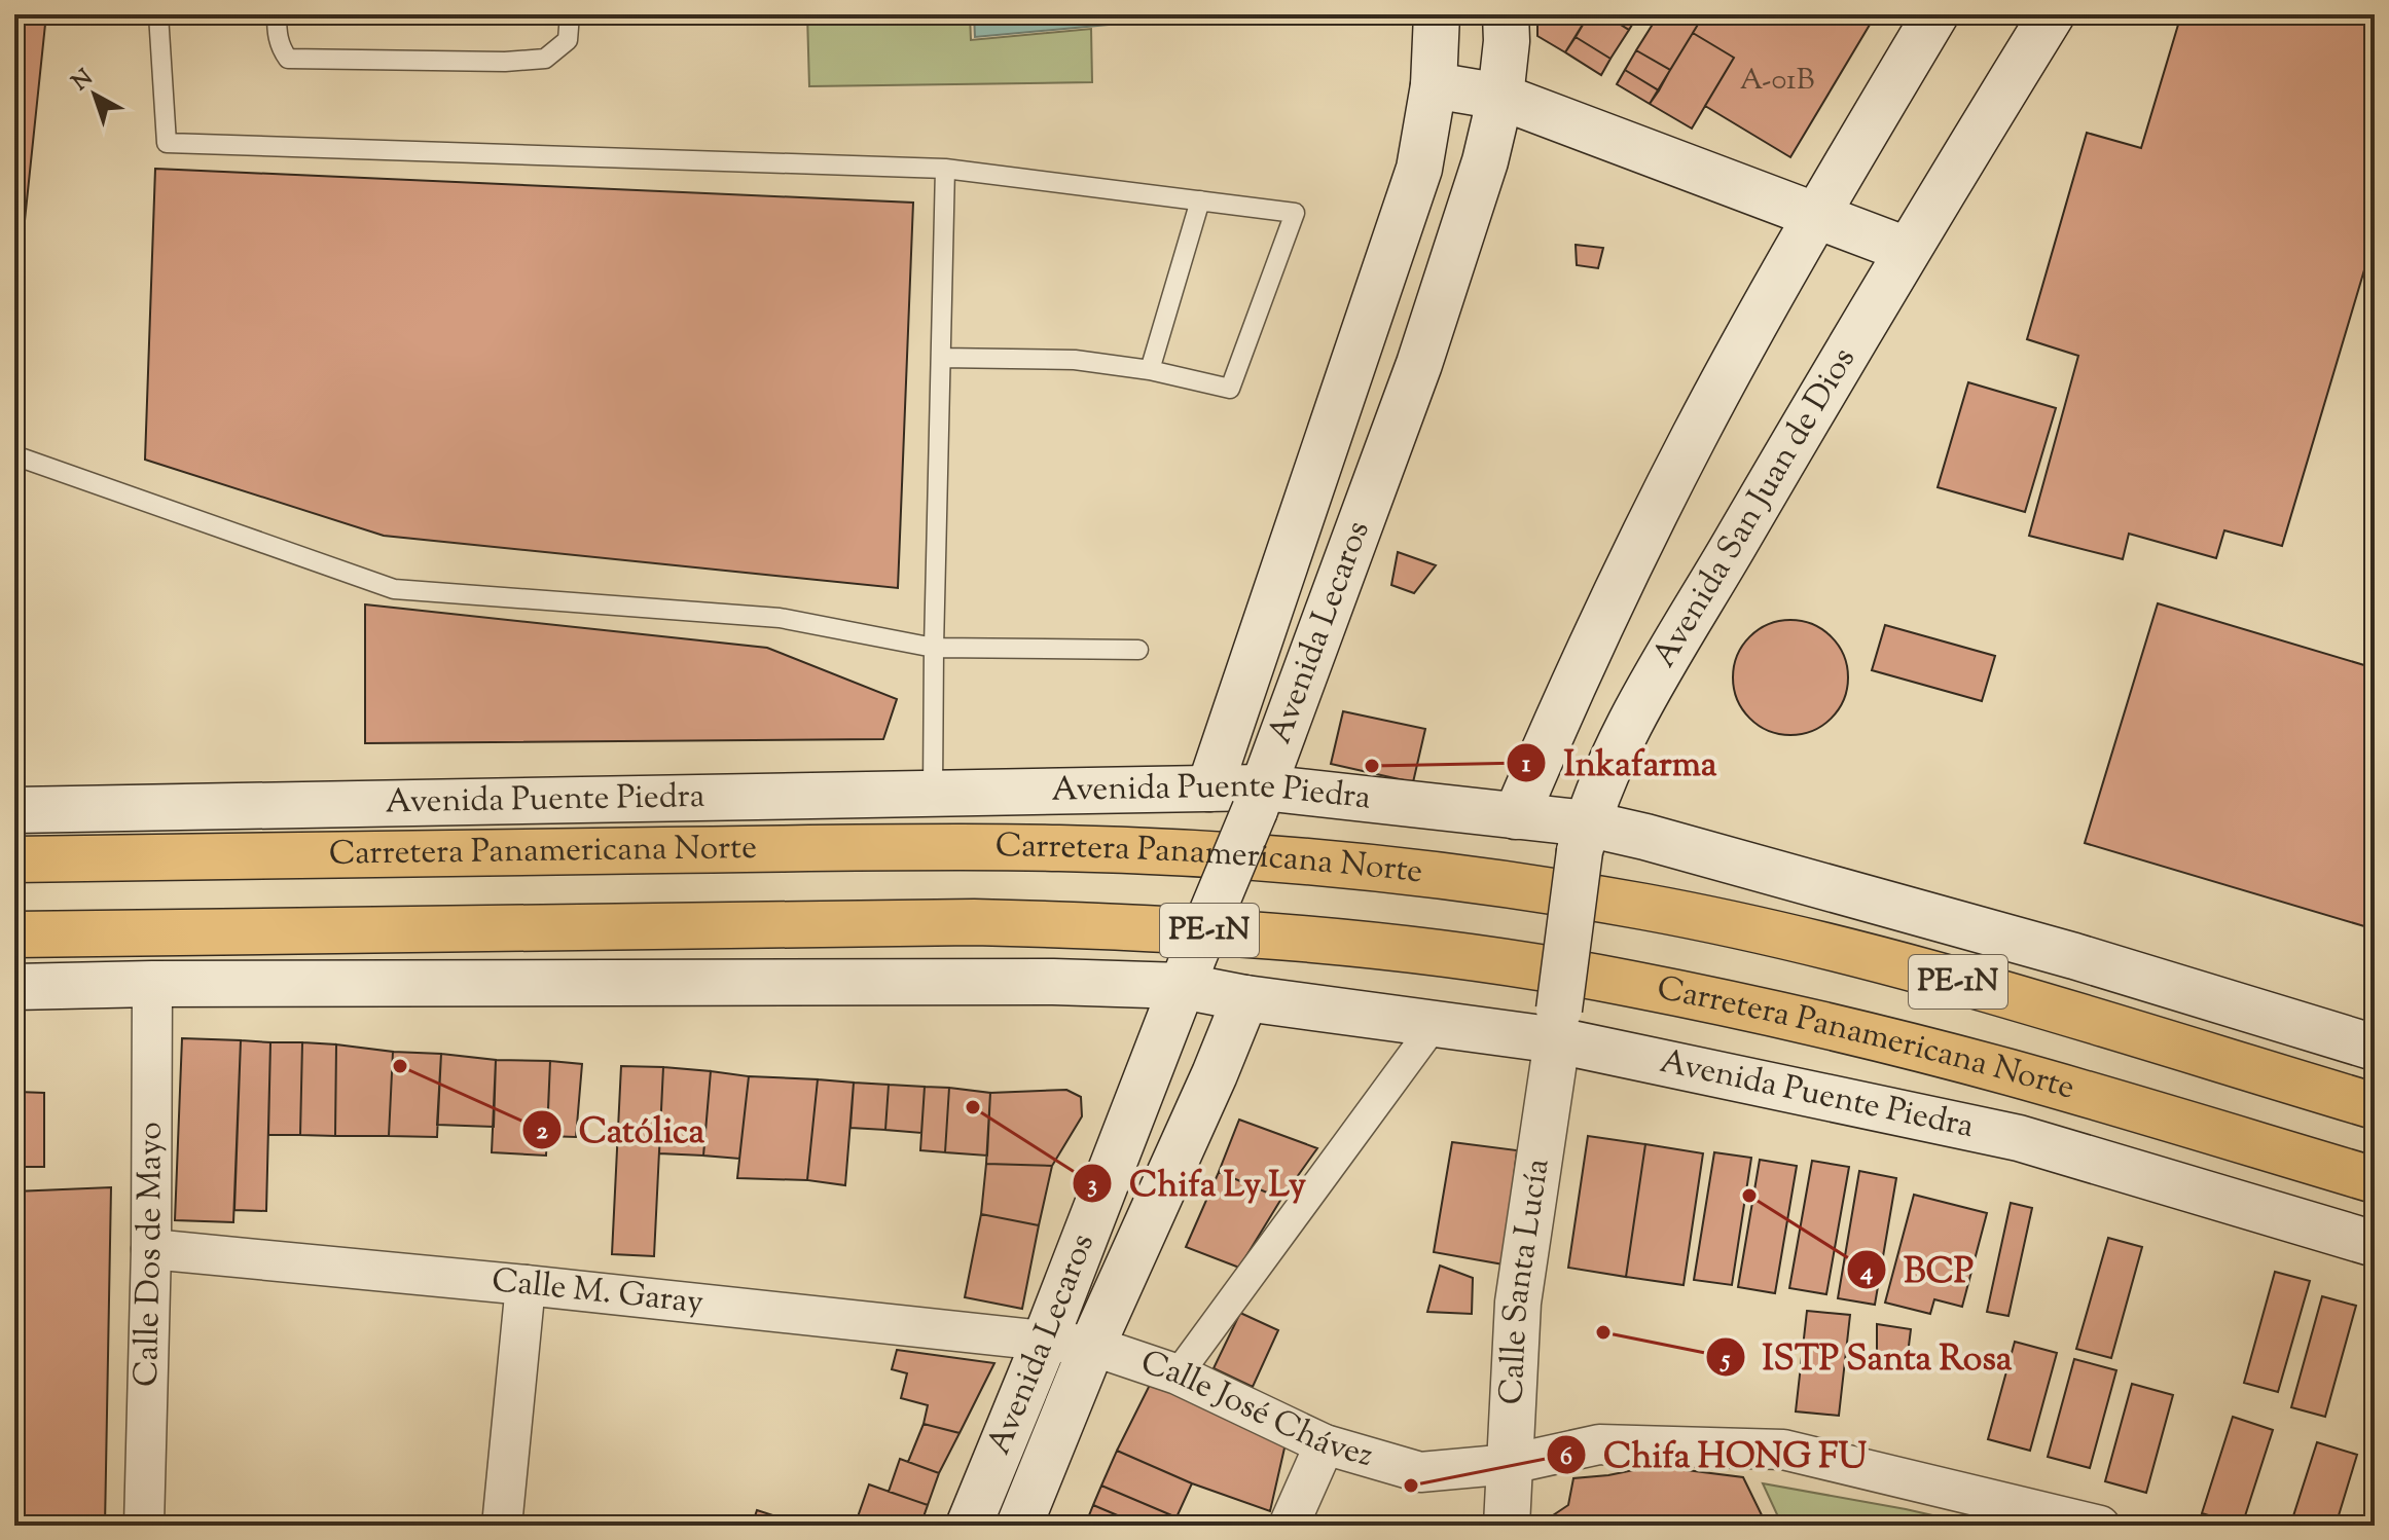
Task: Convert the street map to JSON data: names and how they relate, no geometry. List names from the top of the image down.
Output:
{
  "streets": {
    "highway": ["Carretera Panamericana Norte", "PE-1N"],
    "main road": [
      "Avenida San Juan de Dios",
      "Avenida Lecaros",
      "Avenida Puente Piedra",
      "Calle Santa Lucía"
    ],
    "street": ["Calle Dos de Mayo", "Calle M. Garay", "Calle José Chávez"]
  },
  "crossings": [
    ["Avenida San Juan de Dios", "Avenida Puente Piedra"],
    ["Avenida San Juan de Dios", "Calle Santa Lucía"],
    ["Avenida Lecaros", "Avenida Puente Piedra"],
    ["Avenida Lecaros", "Calle M. Garay"],
    ["Avenida Lecaros", "Calle José Chávez"],
    ["Avenida Puente Piedra", "Calle Dos de Mayo"],
    ["Avenida Puente Piedra", "Calle Santa Lucía"],
    ["Calle Dos de Mayo", "Calle M. Garay"],
    ["Calle Santa Lucía", "Calle José Chávez"],
    ["Calle M. Garay", "Calle José Chávez"]
  ],
  "places": [
    "Inkafarma",
    "Católica",
    "Chifa Ly Ly",
    "BCP",
    "ISTP Santa Rosa",
    "Chifa HONG FU"
  ],
  "house_numbers": ["A-01B"],
  "north": "top left"
}
